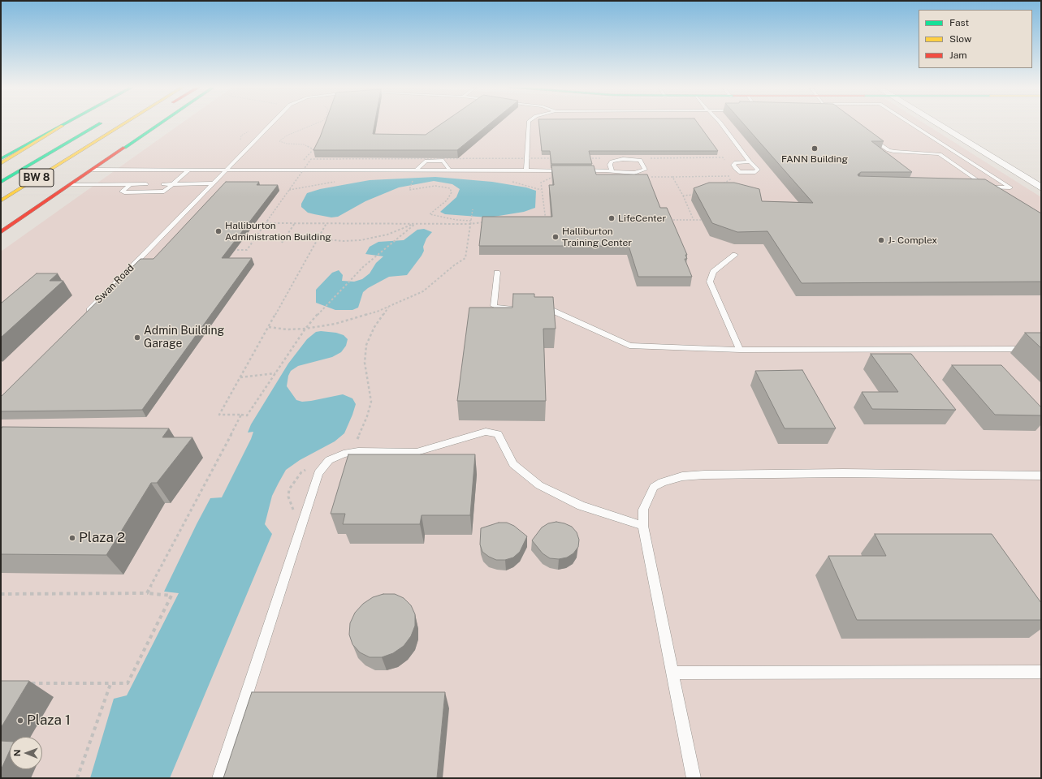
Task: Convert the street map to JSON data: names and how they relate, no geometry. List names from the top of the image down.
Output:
{
  "streets": {
    "main road": ["BW 8"],
    "lane": ["Swan Road"]
  },
  "places": [
    "FANN Building",
    "LifeCenter",
    "Halliburton Administration Building",
    "Halliburton Training Center",
    "J- Complex",
    "Admin Building Garage",
    "Plaza 2",
    "Plaza 1"
  ],
  "legend": ["Fast", "Slow", "Jam"],
  "north": "left"
}
